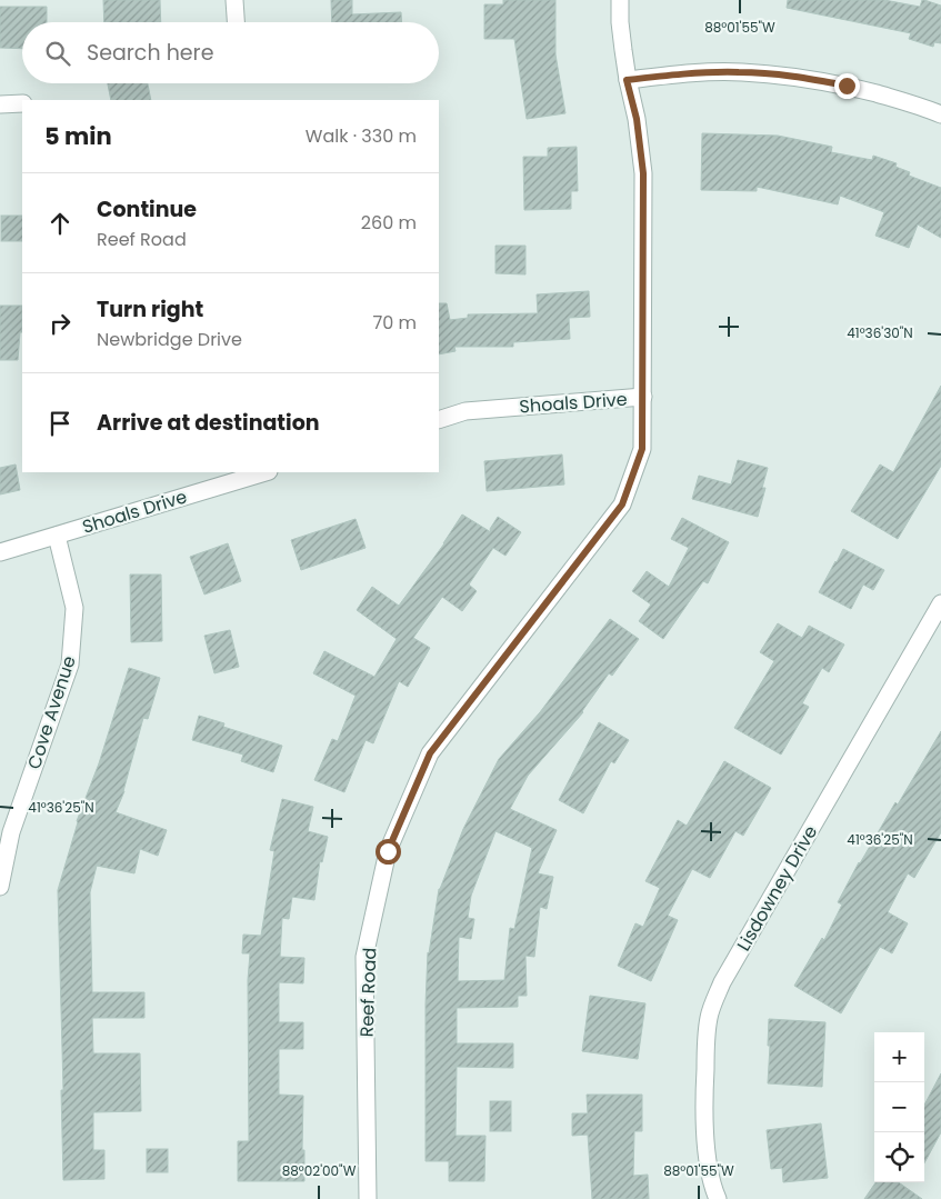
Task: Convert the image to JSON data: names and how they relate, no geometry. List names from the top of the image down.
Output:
{
  "streets": {
    "street": [
      "Shoals Drive",
      "Cove Avenue",
      "Lisdowney Drive",
      "Reef Road"
    ]
  },
  "crossings": [
    ["Shoals Drive", "Cove Avenue"],
    ["Shoals Drive", "Reef Road"]
  ],
  "page": {
    "search": "Search here",
    "heading": ["5 min", "Walk · 330 m"],
    "list": [
      ["Continue", "Reef Road", "260 m"],
      ["Turn right", "Newbridge Drive", "70 m"],
      "Arrive at destination"
    ],
    "map_buttons": ["+", "−"]
  },
  "coordinates": [
    "88°01'55\"W",
    "41°36'30\"N",
    "41°36'25\"N",
    "88°02'00\"W"
  ]
}
